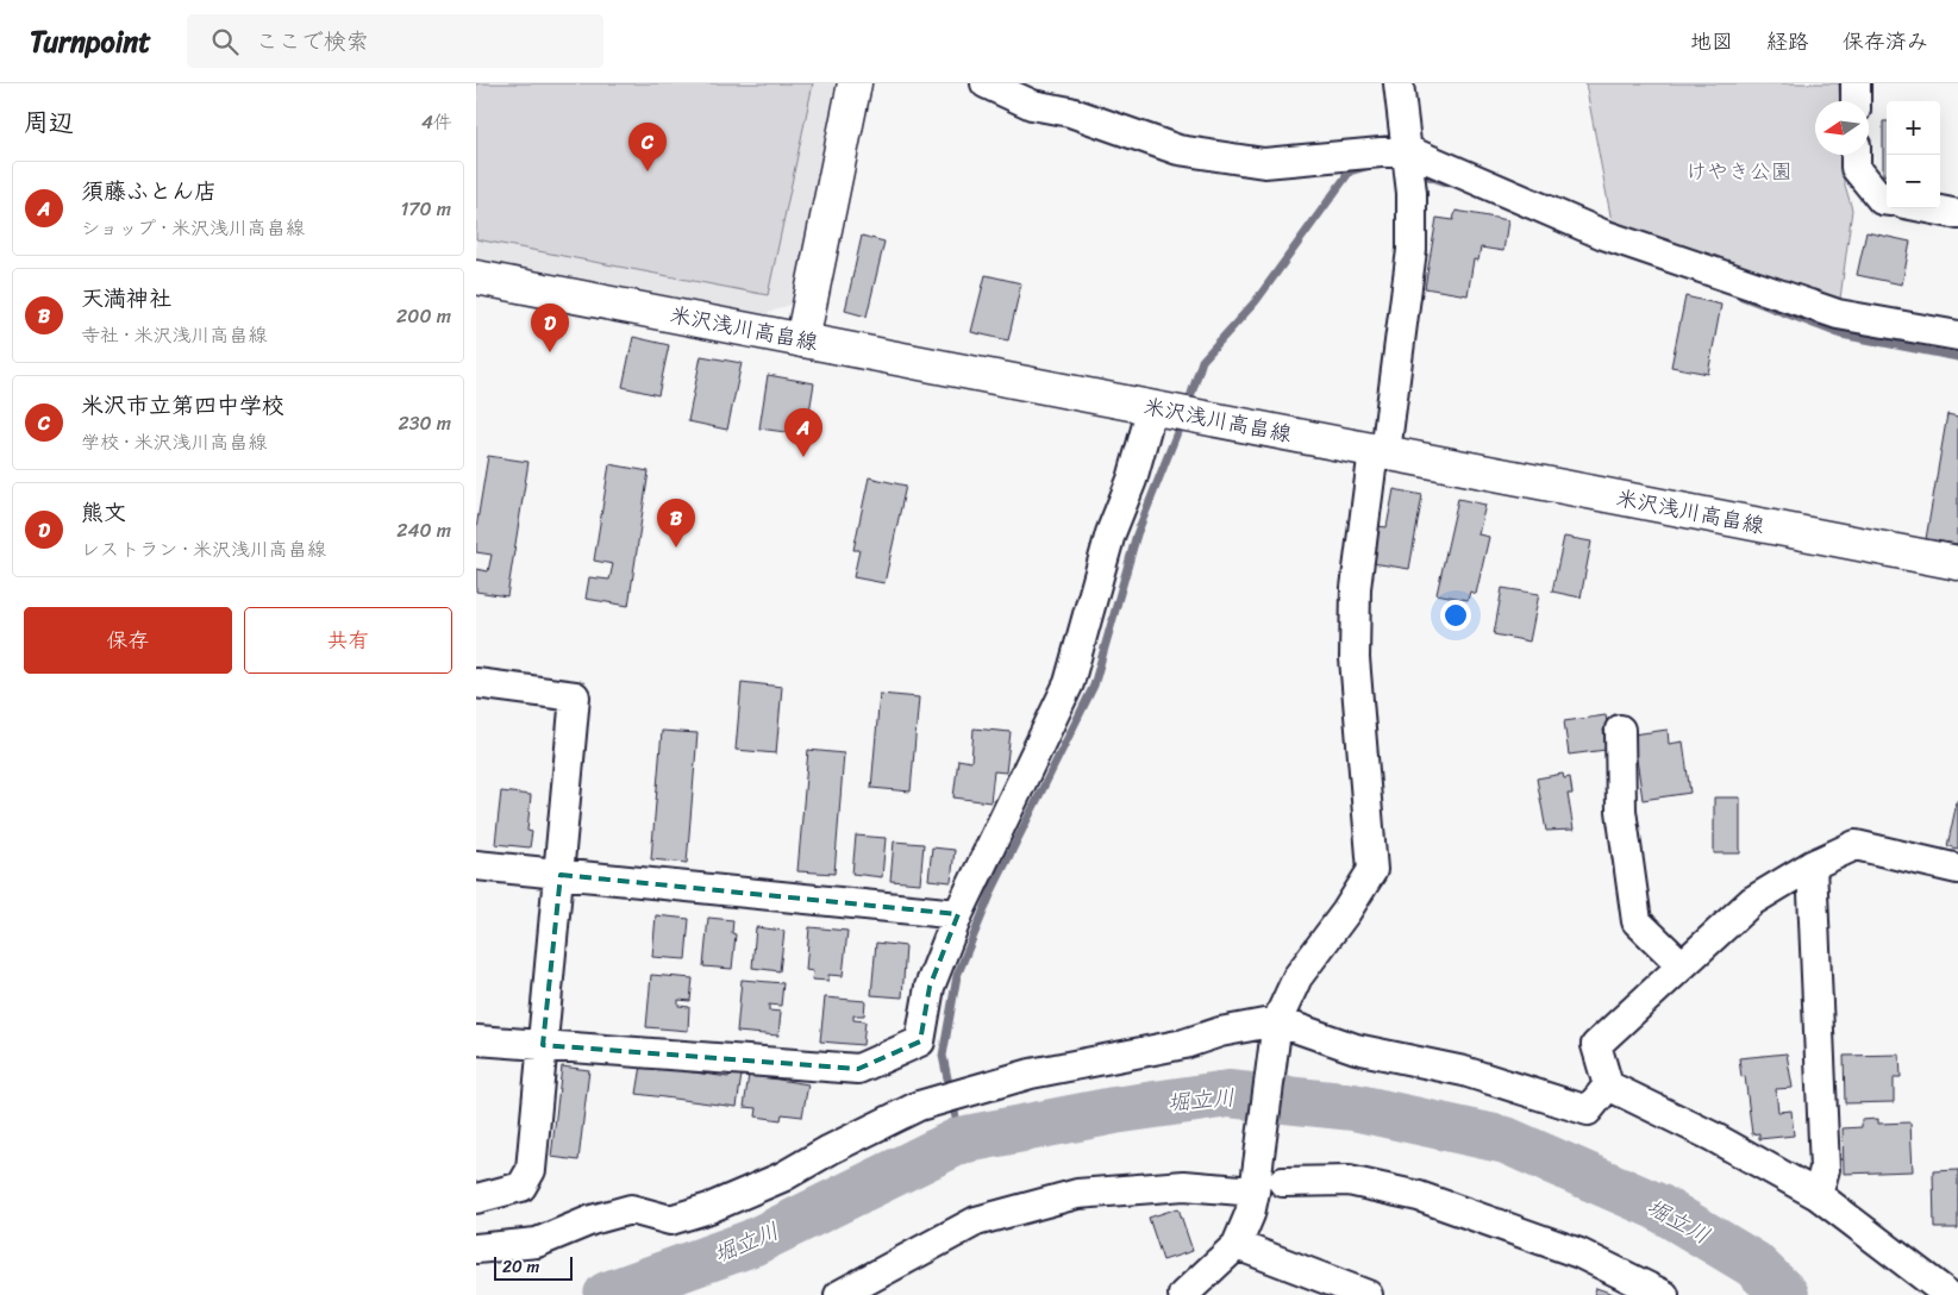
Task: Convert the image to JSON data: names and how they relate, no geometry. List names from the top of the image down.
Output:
{
  "streets": {
    "main road": ["米沢浅川高畠線"]
  },
  "water": ["堀立川"],
  "parks": ["けやき公園"],
  "scale_bar": "20 m",
  "north": "left",
  "page": {
    "header": "Turnpoint",
    "search": "ここで検索",
    "nav": ["地図", "経路", "保存済み"],
    "heading": ["周辺", "4件"],
    "map_buttons": ["+", "−"],
    "pins": [
      "C",
      "D",
      "A",
      "B"
    ],
    "list": [
      {
        "mark": "A",
        "name": "須藤ふとん店",
        "note": "ショップ · 米沢浅川高畠線",
        "value": "170 m"
      },
      {
        "mark": "B",
        "name": "天満神社",
        "note": "寺社 · 米沢浅川高畠線",
        "value": "200 m"
      },
      {
        "mark": "C",
        "name": "米沢市立第四中学校",
        "note": "学校 · 米沢浅川高畠線",
        "value": "230 m"
      },
      {
        "mark": "D",
        "name": "熊文",
        "note": "レストラン · 米沢浅川高畠線",
        "value": "240 m"
      }
    ],
    "buttons": ["保存", "共有"],
    "scale": "20 m"
  }
}
